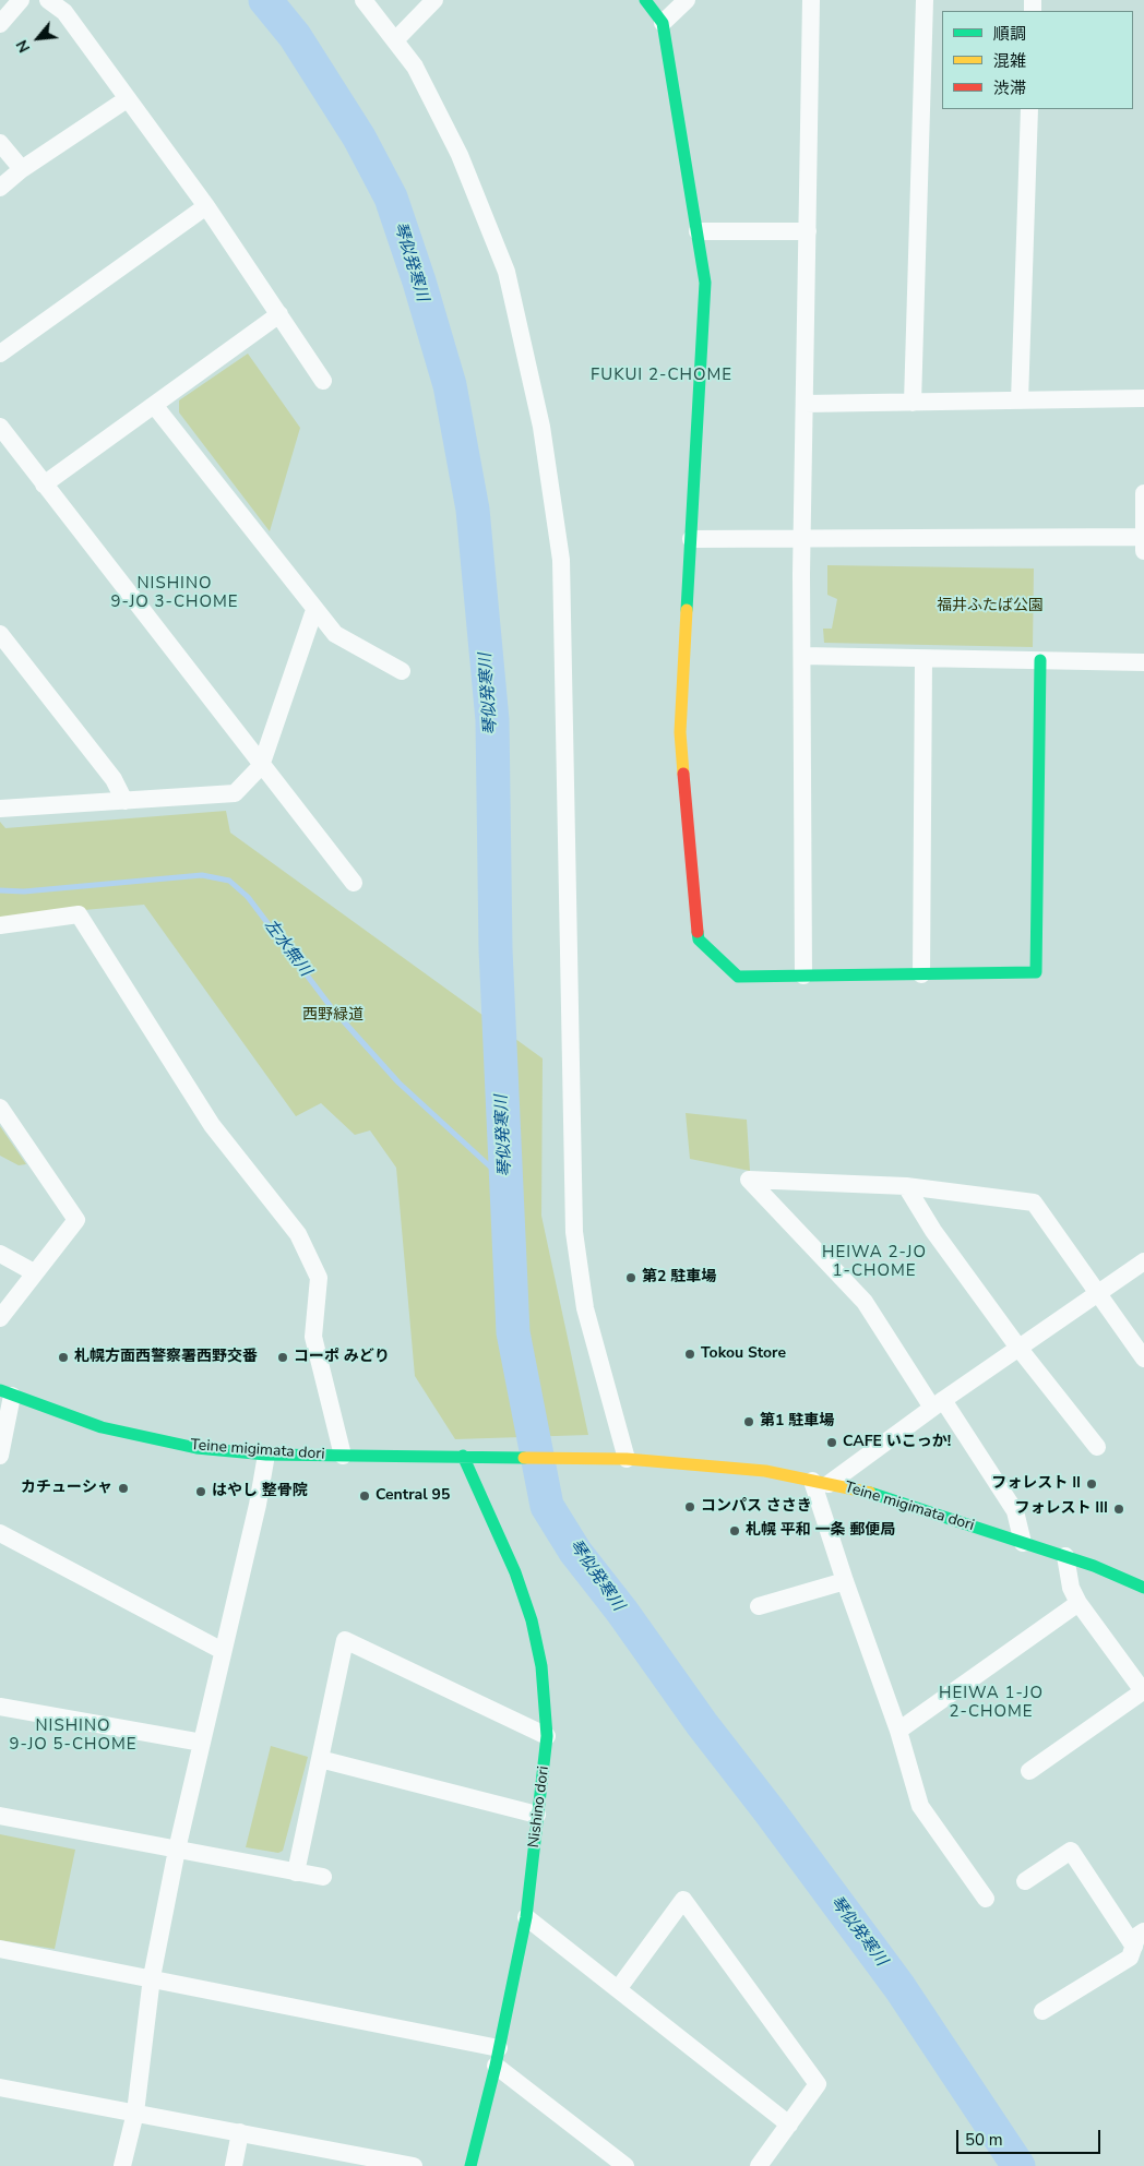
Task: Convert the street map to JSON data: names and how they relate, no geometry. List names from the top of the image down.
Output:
{
  "streets": {
    "street": ["Teine migimata dori", "Nishino dori"]
  },
  "crossings": [
    ["Teine migimata dori", "Nishino dori"]
  ],
  "districts": [
    "FUKUI 2-CHOME",
    "NISHINO 9-JO 3-CHOME",
    "HEIWA 2-JO 1-CHOME",
    "HEIWA 1-JO 2-CHOME",
    "NISHINO 9-JO 5-CHOME"
  ],
  "water": ["琴似発寒川", "左水無川"],
  "parks": ["福井ふたば公園", "西野緑道"],
  "places": [
    "第2 駐車場",
    "Tokou Store",
    "札幌方面西警察署西野交番",
    "コーポ みどり",
    "第1 駐車場",
    "CAFE いこっか!",
    "フォレスト II",
    "カチューシャ",
    "はやし 整骨院",
    "Central 95",
    "コンパス ささき",
    "フォレスト III",
    "札幌 平和 一条 郵便局"
  ],
  "legend": ["順調", "混雑", "渋滞"],
  "scale_bar": "50 m",
  "north": "bottom left"
}
